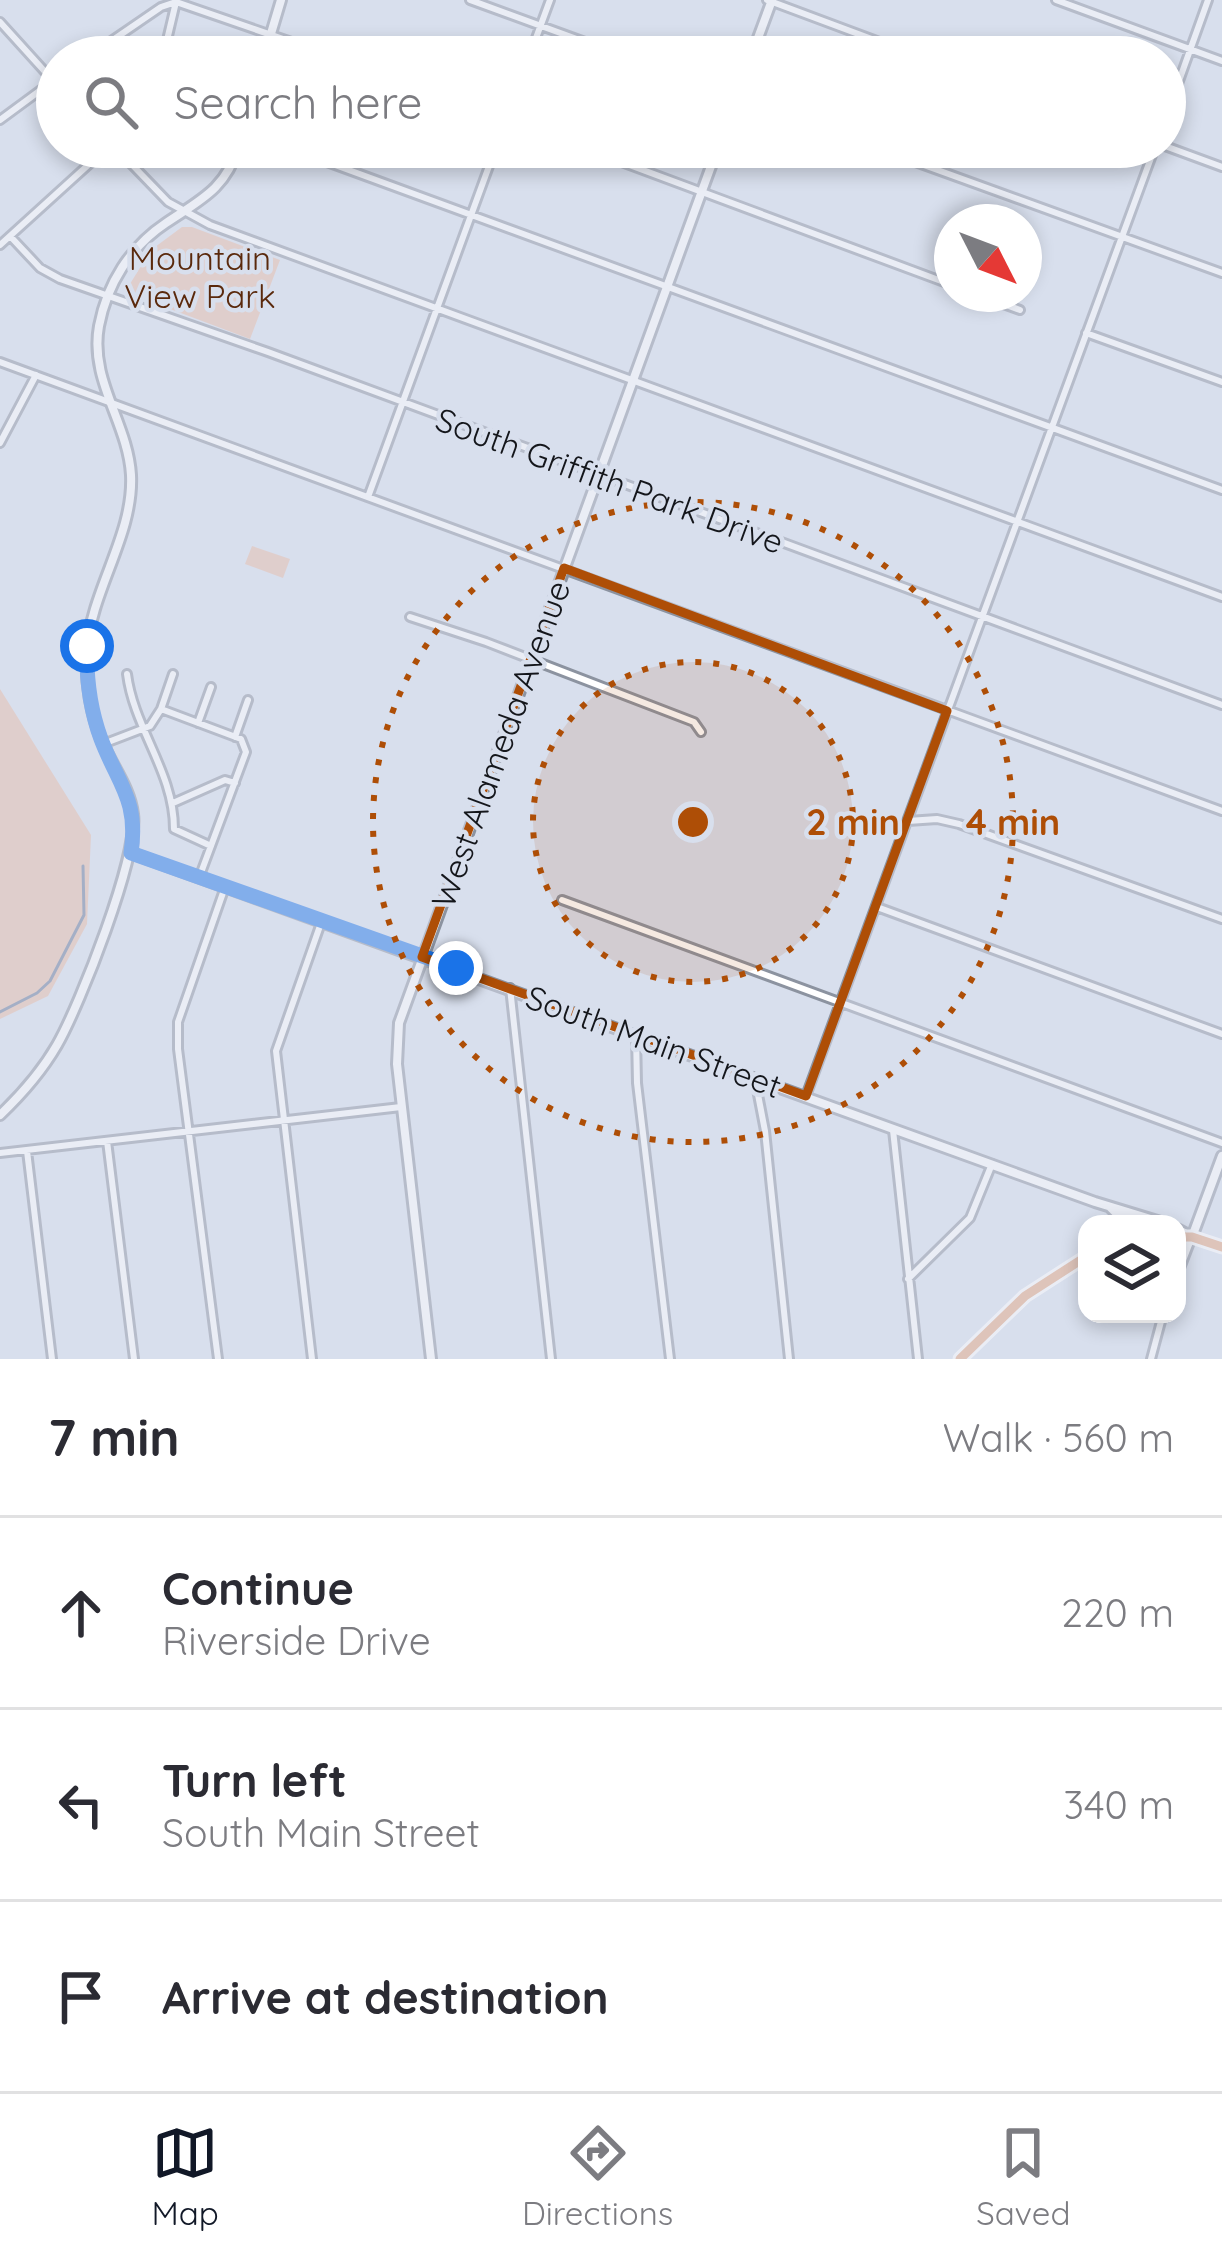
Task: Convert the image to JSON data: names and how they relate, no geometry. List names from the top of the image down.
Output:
{
  "streets": {
    "main road": ["West Alameda Avenue", "South Main Street"],
    "street": ["South Griffith Park Drive"]
  },
  "crossings": [
    ["South Griffith Park Drive", "West Alameda Avenue"],
    ["West Alameda Avenue", "South Main Street"]
  ],
  "parks": ["Mountain View Park"],
  "north": "bottom right",
  "page": {
    "search": "Search here",
    "heading": ["7 min", "Walk · 560 m"],
    "list": [
      ["Continue", "Riverside Drive", "220 m"],
      ["Turn left", "South Main Street", "340 m"],
      "Arrive at destination"
    ],
    "nav": ["Map", "Directions", "Saved"]
  },
  "rings": ["2 min", "4 min"]
}
